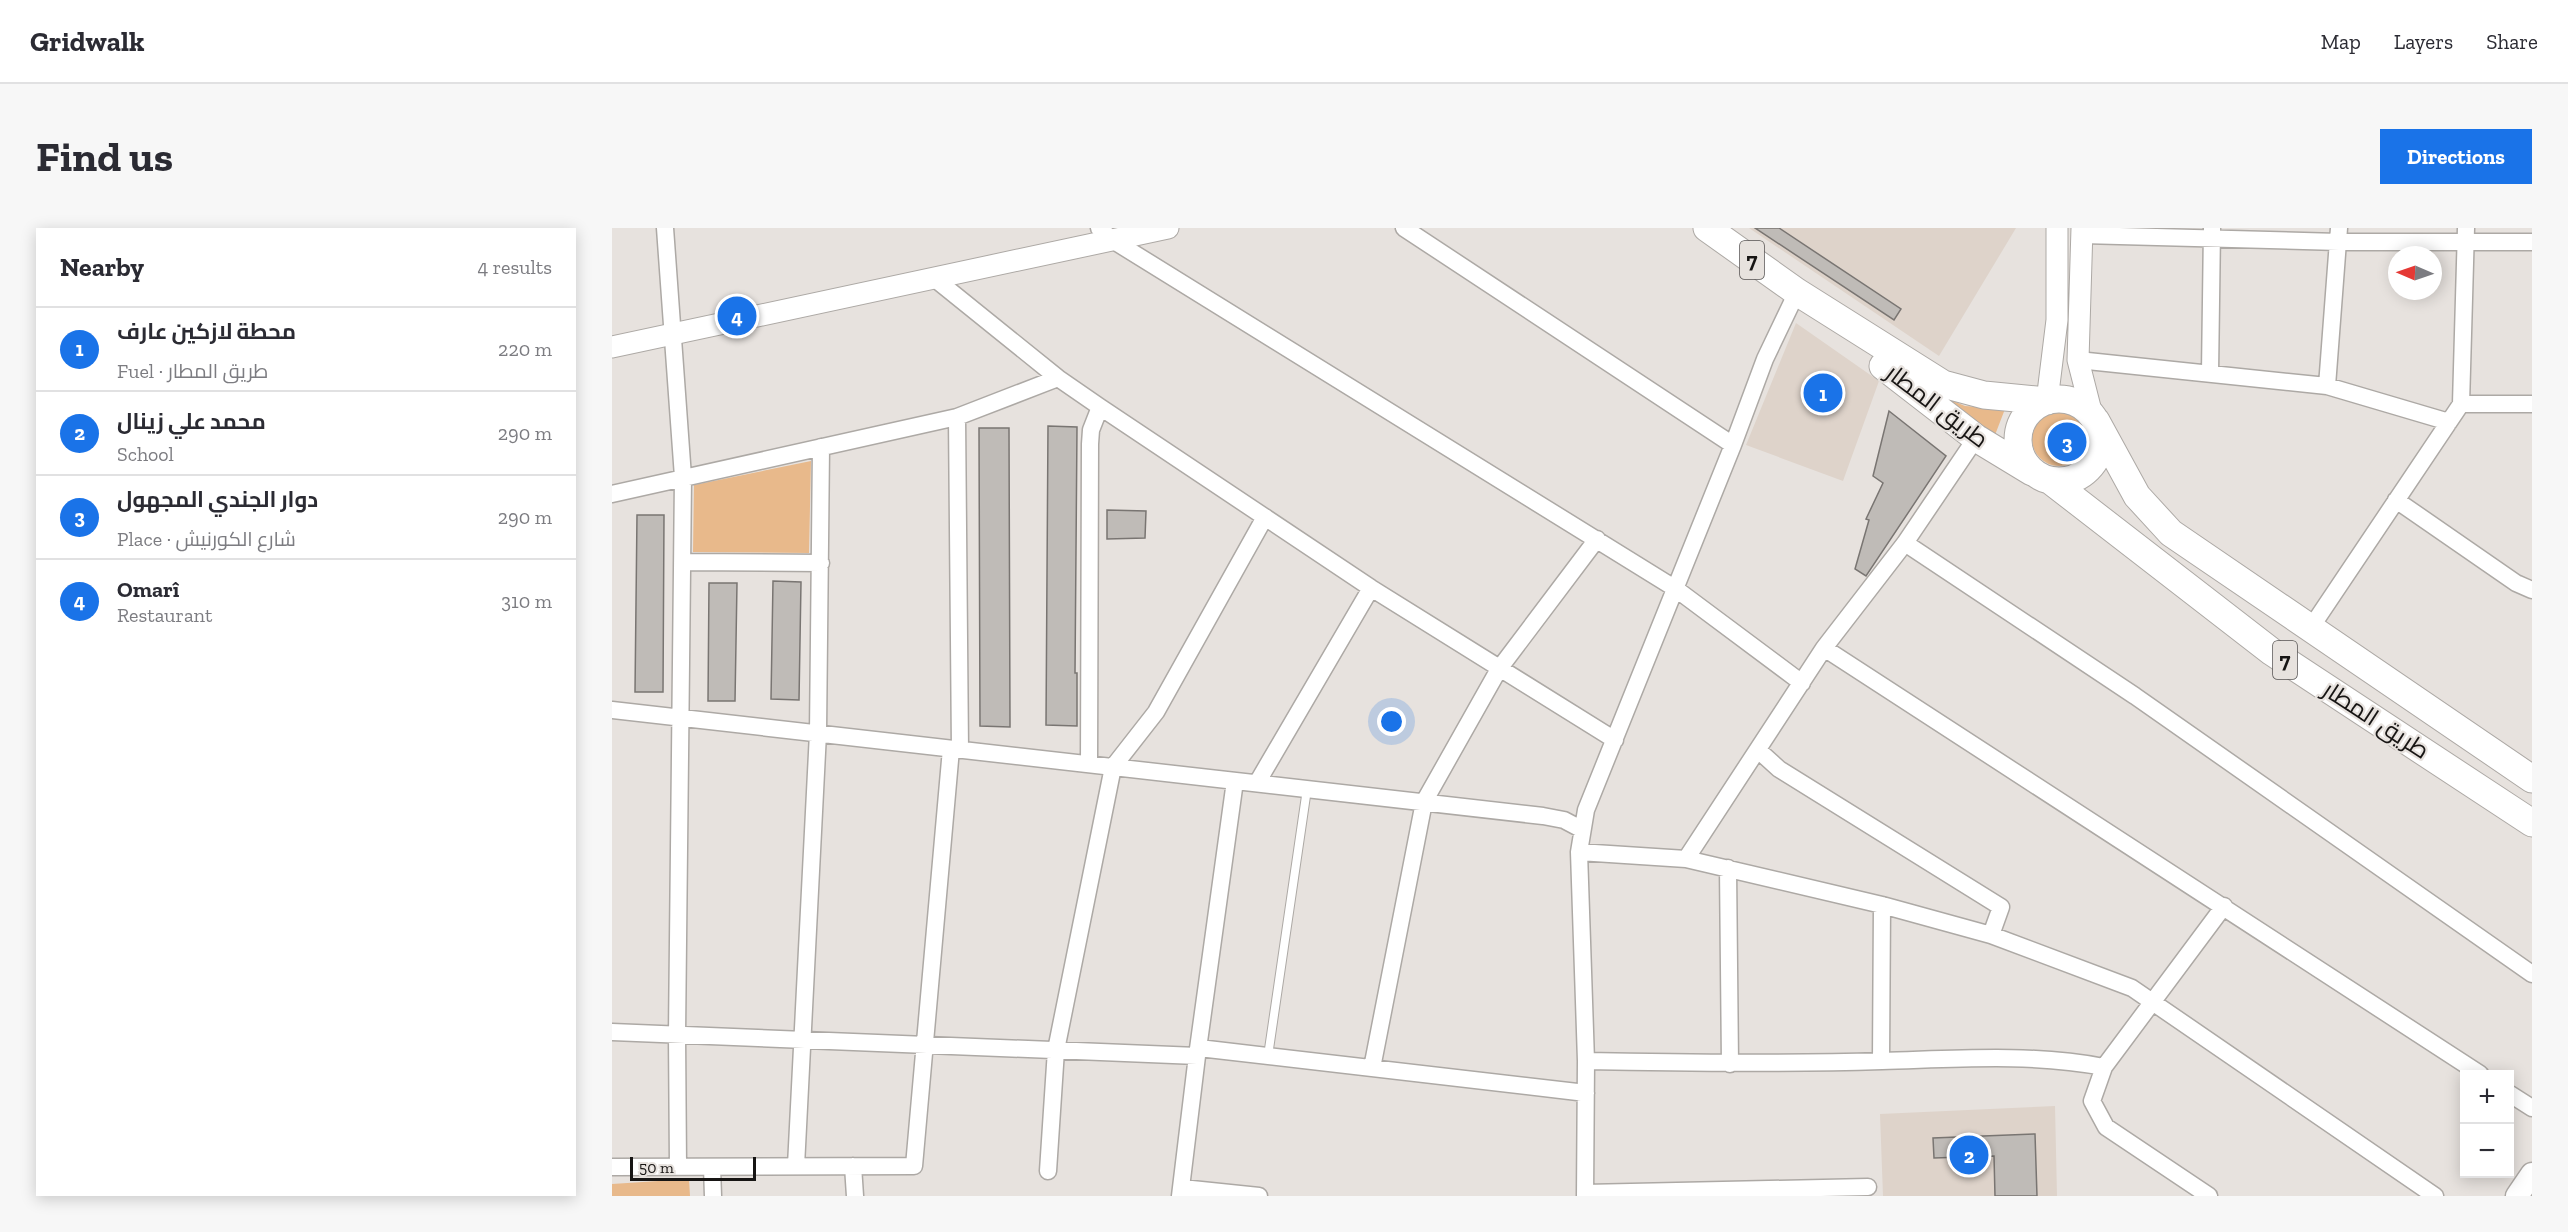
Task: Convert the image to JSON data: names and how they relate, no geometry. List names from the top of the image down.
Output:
{
  "streets": {
    "highway": ["7", "طريق المطار"]
  },
  "crossings": [
    ["7", "طريق المطار"]
  ],
  "scale_bar": "50 m",
  "north": "left",
  "page": {
    "header": "Gridwalk",
    "nav": ["Map", "Layers", "Share"],
    "buttons": "Directions",
    "title": "Find us",
    "heading": ["Nearby", "4 results"],
    "pins": [
      "4",
      "1",
      "3",
      "2"
    ],
    "list": [
      {
        "mark": "1",
        "name": "محطة لازكين عارف",
        "note": "Fuel · طريق المطار",
        "value": "220 m"
      },
      {
        "mark": "2",
        "name": "محمد علي زينال",
        "note": "School",
        "value": "290 m"
      },
      {
        "mark": "3",
        "name": "دوار الجندي المجهول",
        "note": "Place · شارع الكورنيش",
        "value": "290 m"
      },
      {
        "mark": "4",
        "name": "Omarî",
        "note": "Restaurant",
        "value": "310 m"
      }
    ],
    "map_buttons": ["+", "−"],
    "scale": "50 m"
  }
}
